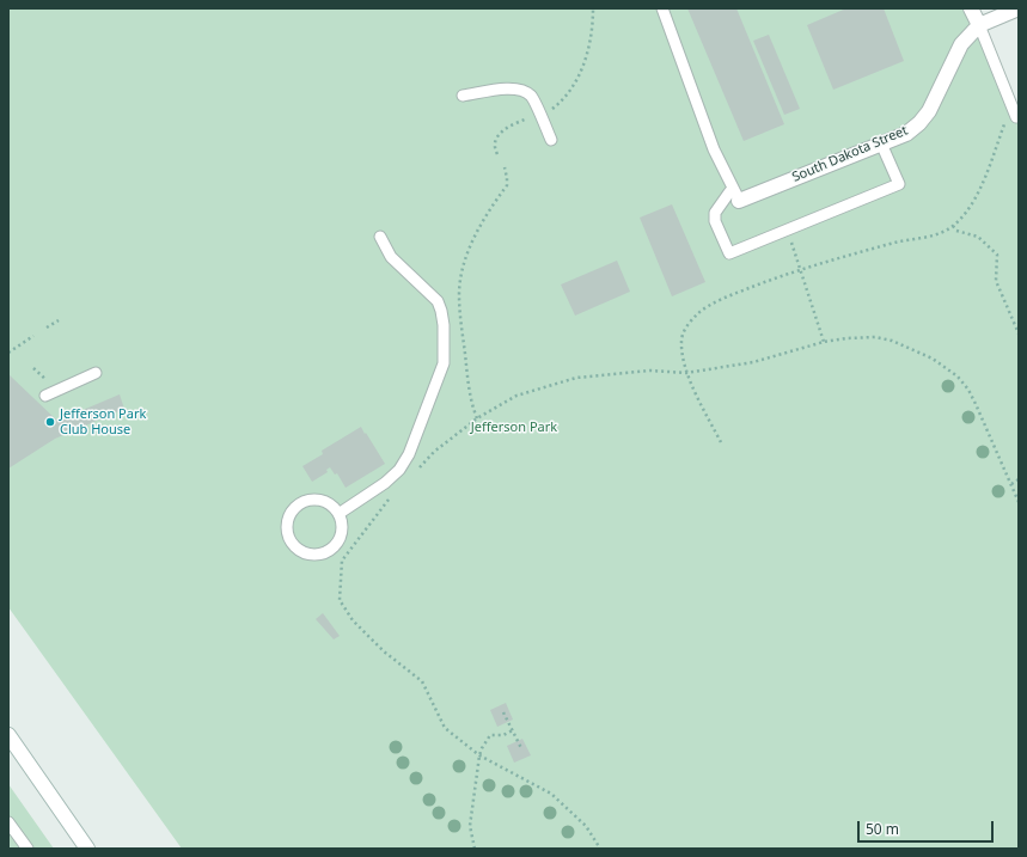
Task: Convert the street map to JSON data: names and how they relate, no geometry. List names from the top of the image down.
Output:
{
  "streets": {
    "street": ["South Dakota Street"]
  },
  "parks": ["Jefferson Park"],
  "places": ["Jefferson Park Club House"],
  "scale_bar": "50 m"
}
